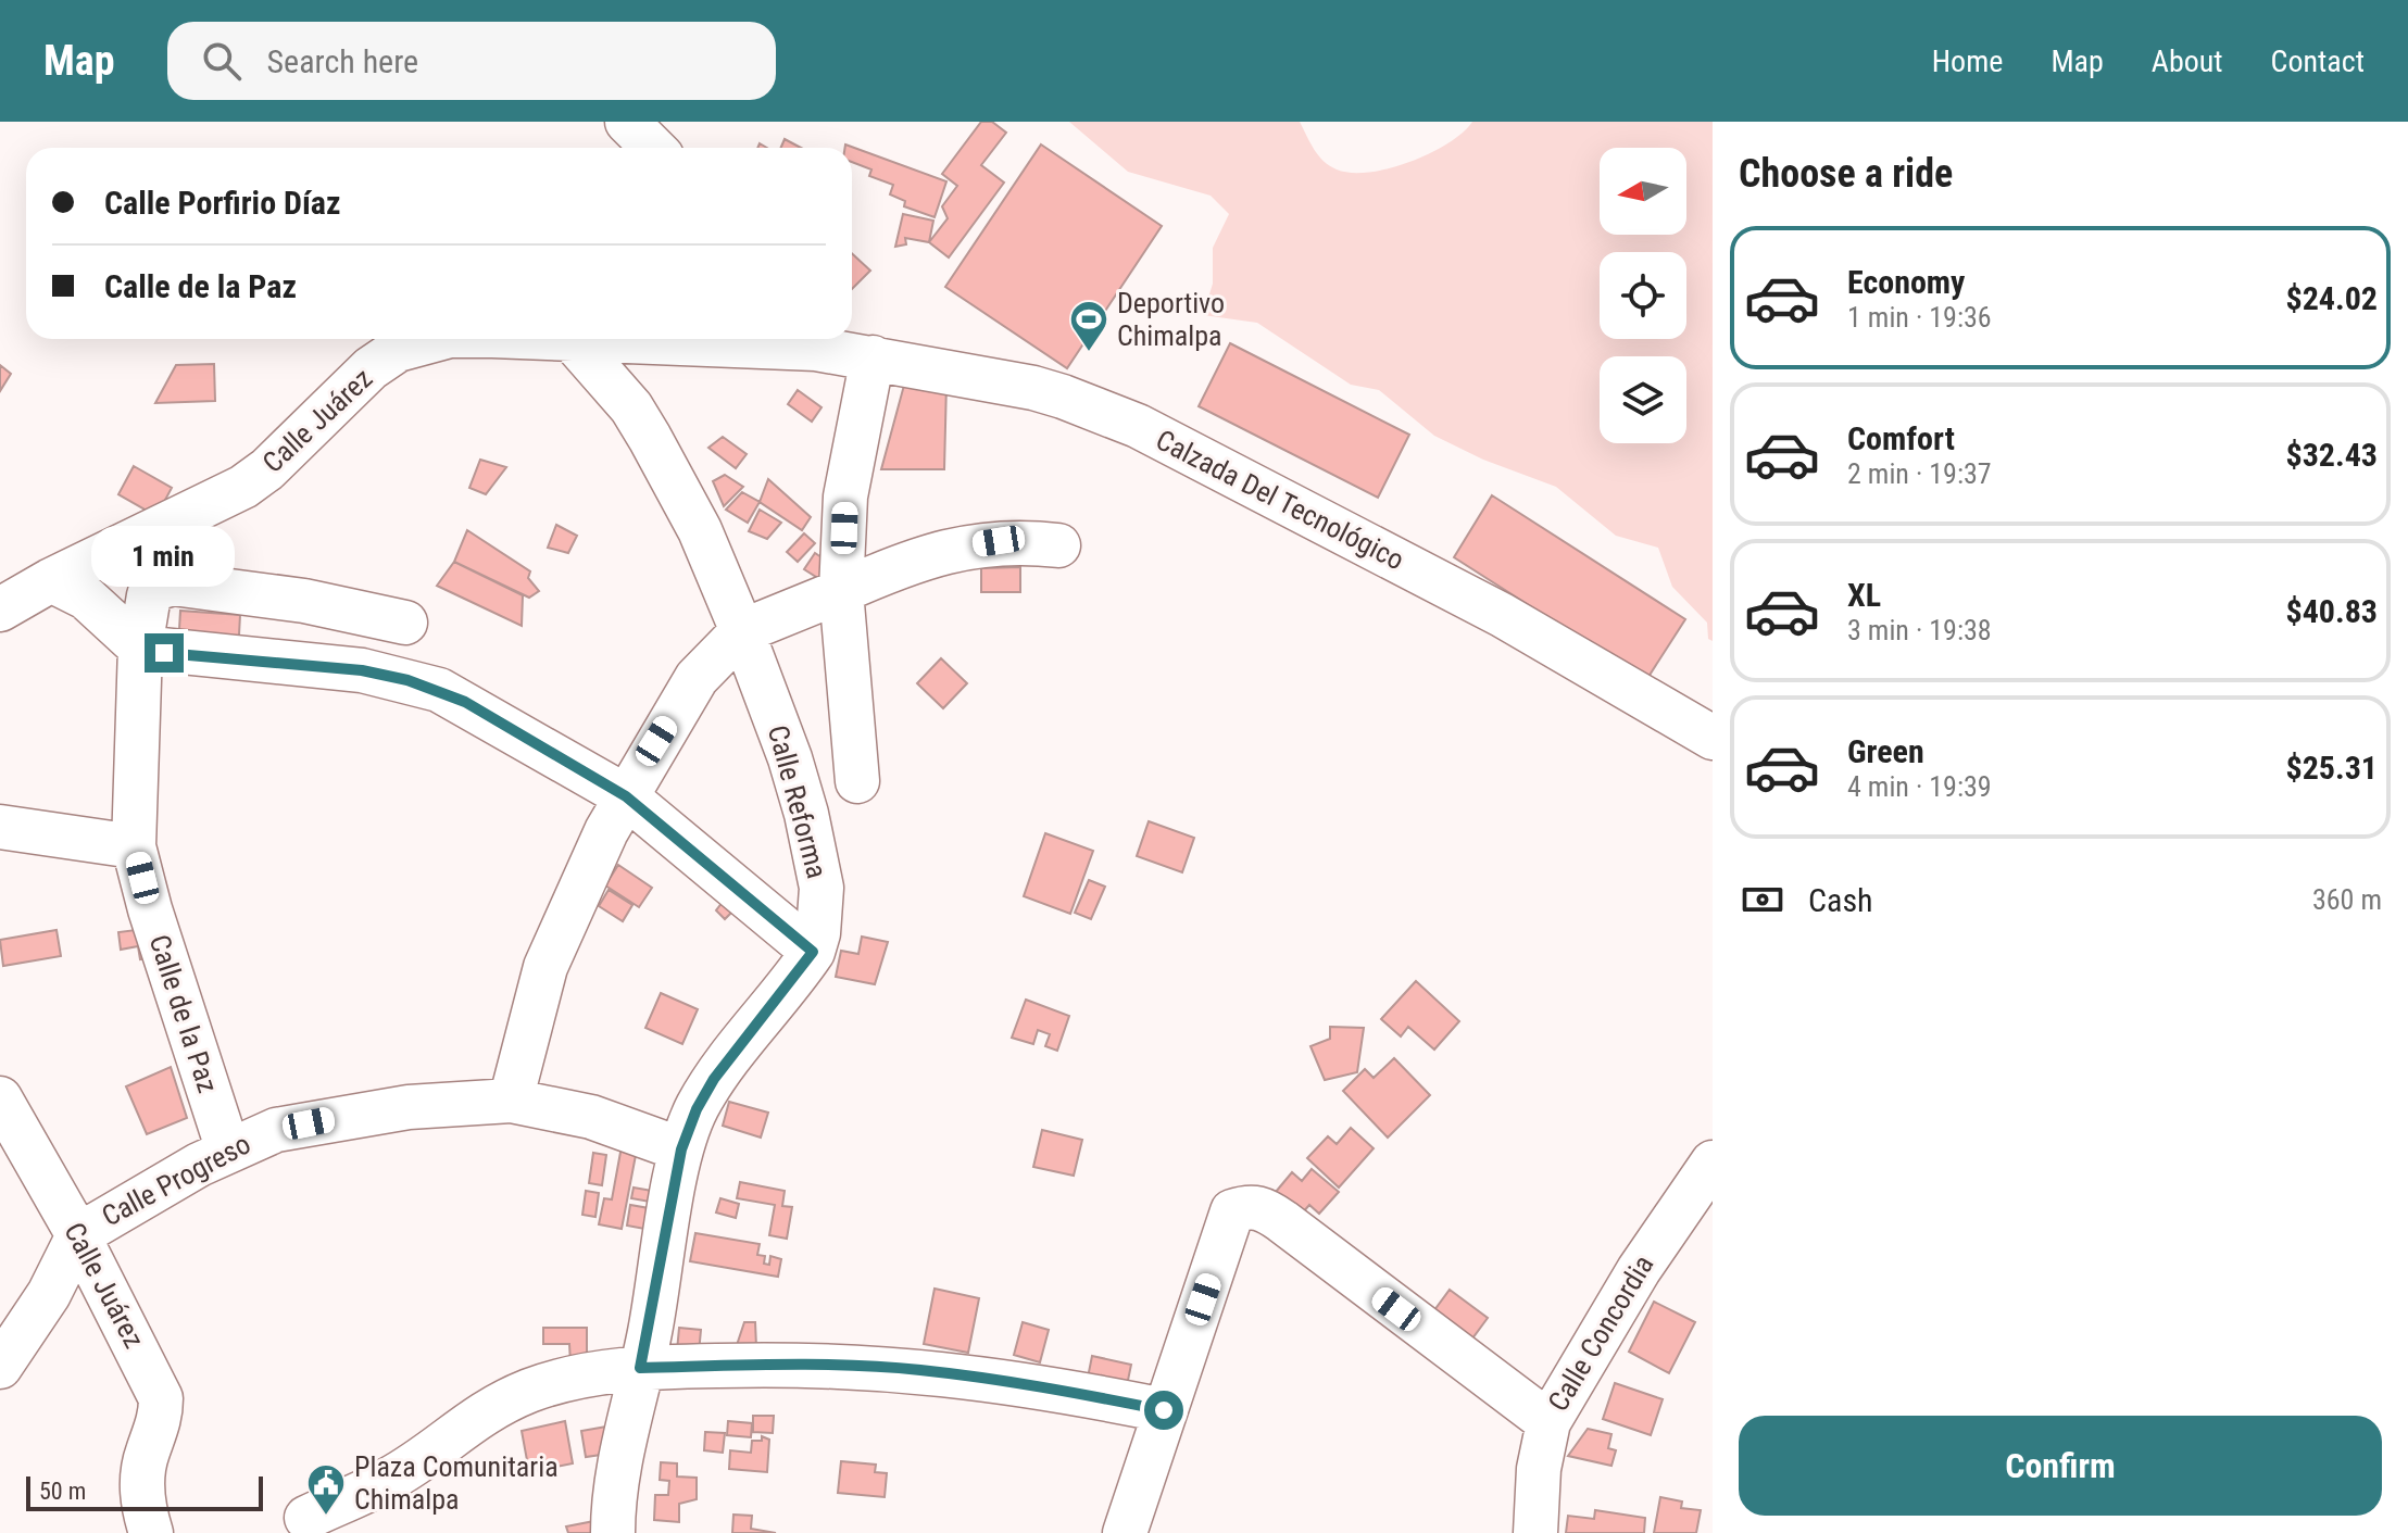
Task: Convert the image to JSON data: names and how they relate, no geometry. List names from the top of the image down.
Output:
{
  "streets": {
    "street": [
      "Calle Juárez",
      "Calzada Del Tecnológico",
      "Calle Reforma",
      "Calle de la Paz",
      "Calle Progreso",
      "Calle Concordia"
    ]
  },
  "crossings": [
    ["Calle Juárez", "Calzada Del Tecnológico"],
    ["Calle Juárez", "Calle Progreso"],
    ["Calle Reforma", "Calle Progreso"],
    ["Calle de la Paz", "Calle Progreso"]
  ],
  "places": {
    "sports": ["Deportivo Chimalpa"],
    "public building": ["Plaza Comunitaria Chimalpa"]
  },
  "scale_bar": "50 m",
  "north": "left",
  "page": {
    "header": "Map",
    "search": "Search here",
    "nav": [
      "Home",
      "Map",
      "About",
      "Contact"
    ],
    "heading": "Choose a ride",
    "banner": ["Calle Porfirio Díaz", "Calle de la Paz"],
    "list": [
      {
        "name": "Economy",
        "note": "1 min · 19:36",
        "value": "$24.02"
      },
      {
        "name": "Comfort",
        "note": "2 min · 19:37",
        "value": "$32.43"
      },
      {
        "name": "XL",
        "note": "3 min · 19:38",
        "value": "$40.83"
      },
      {
        "name": "Green",
        "note": "4 min · 19:39",
        "value": "$25.31"
      }
    ],
    "bubble": "1 min",
    "pay": ["Cash", "360 m"],
    "buttons": "Confirm",
    "scale": "50 m"
  }
}
